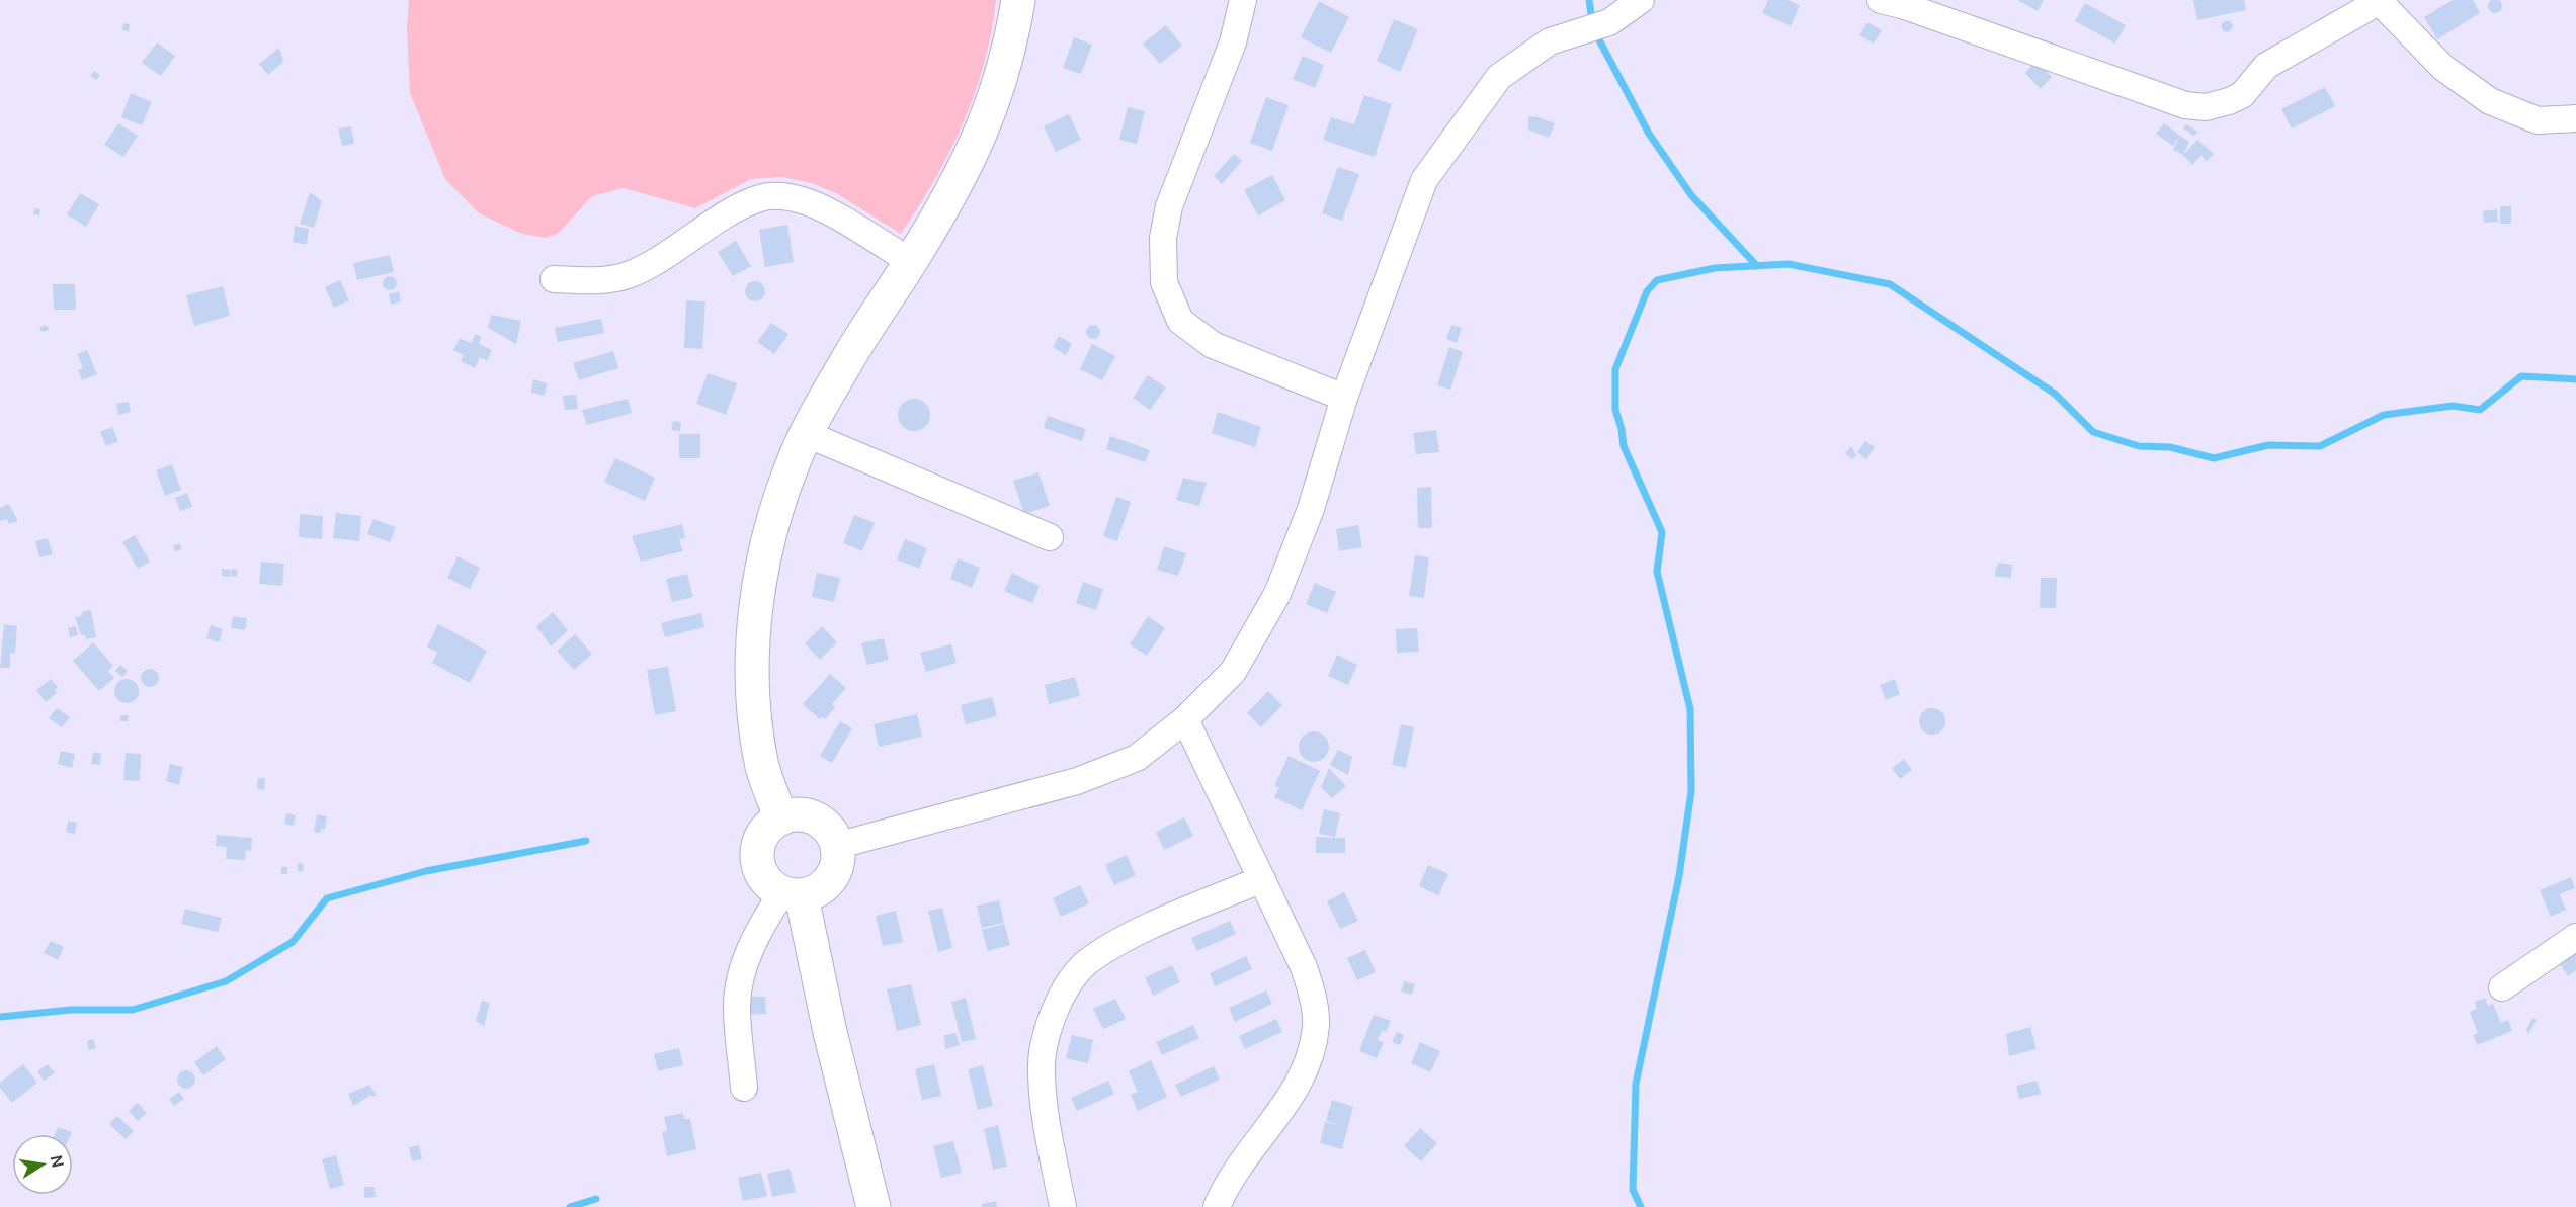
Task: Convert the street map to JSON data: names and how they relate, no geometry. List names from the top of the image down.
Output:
{
  "north": "right"
}
